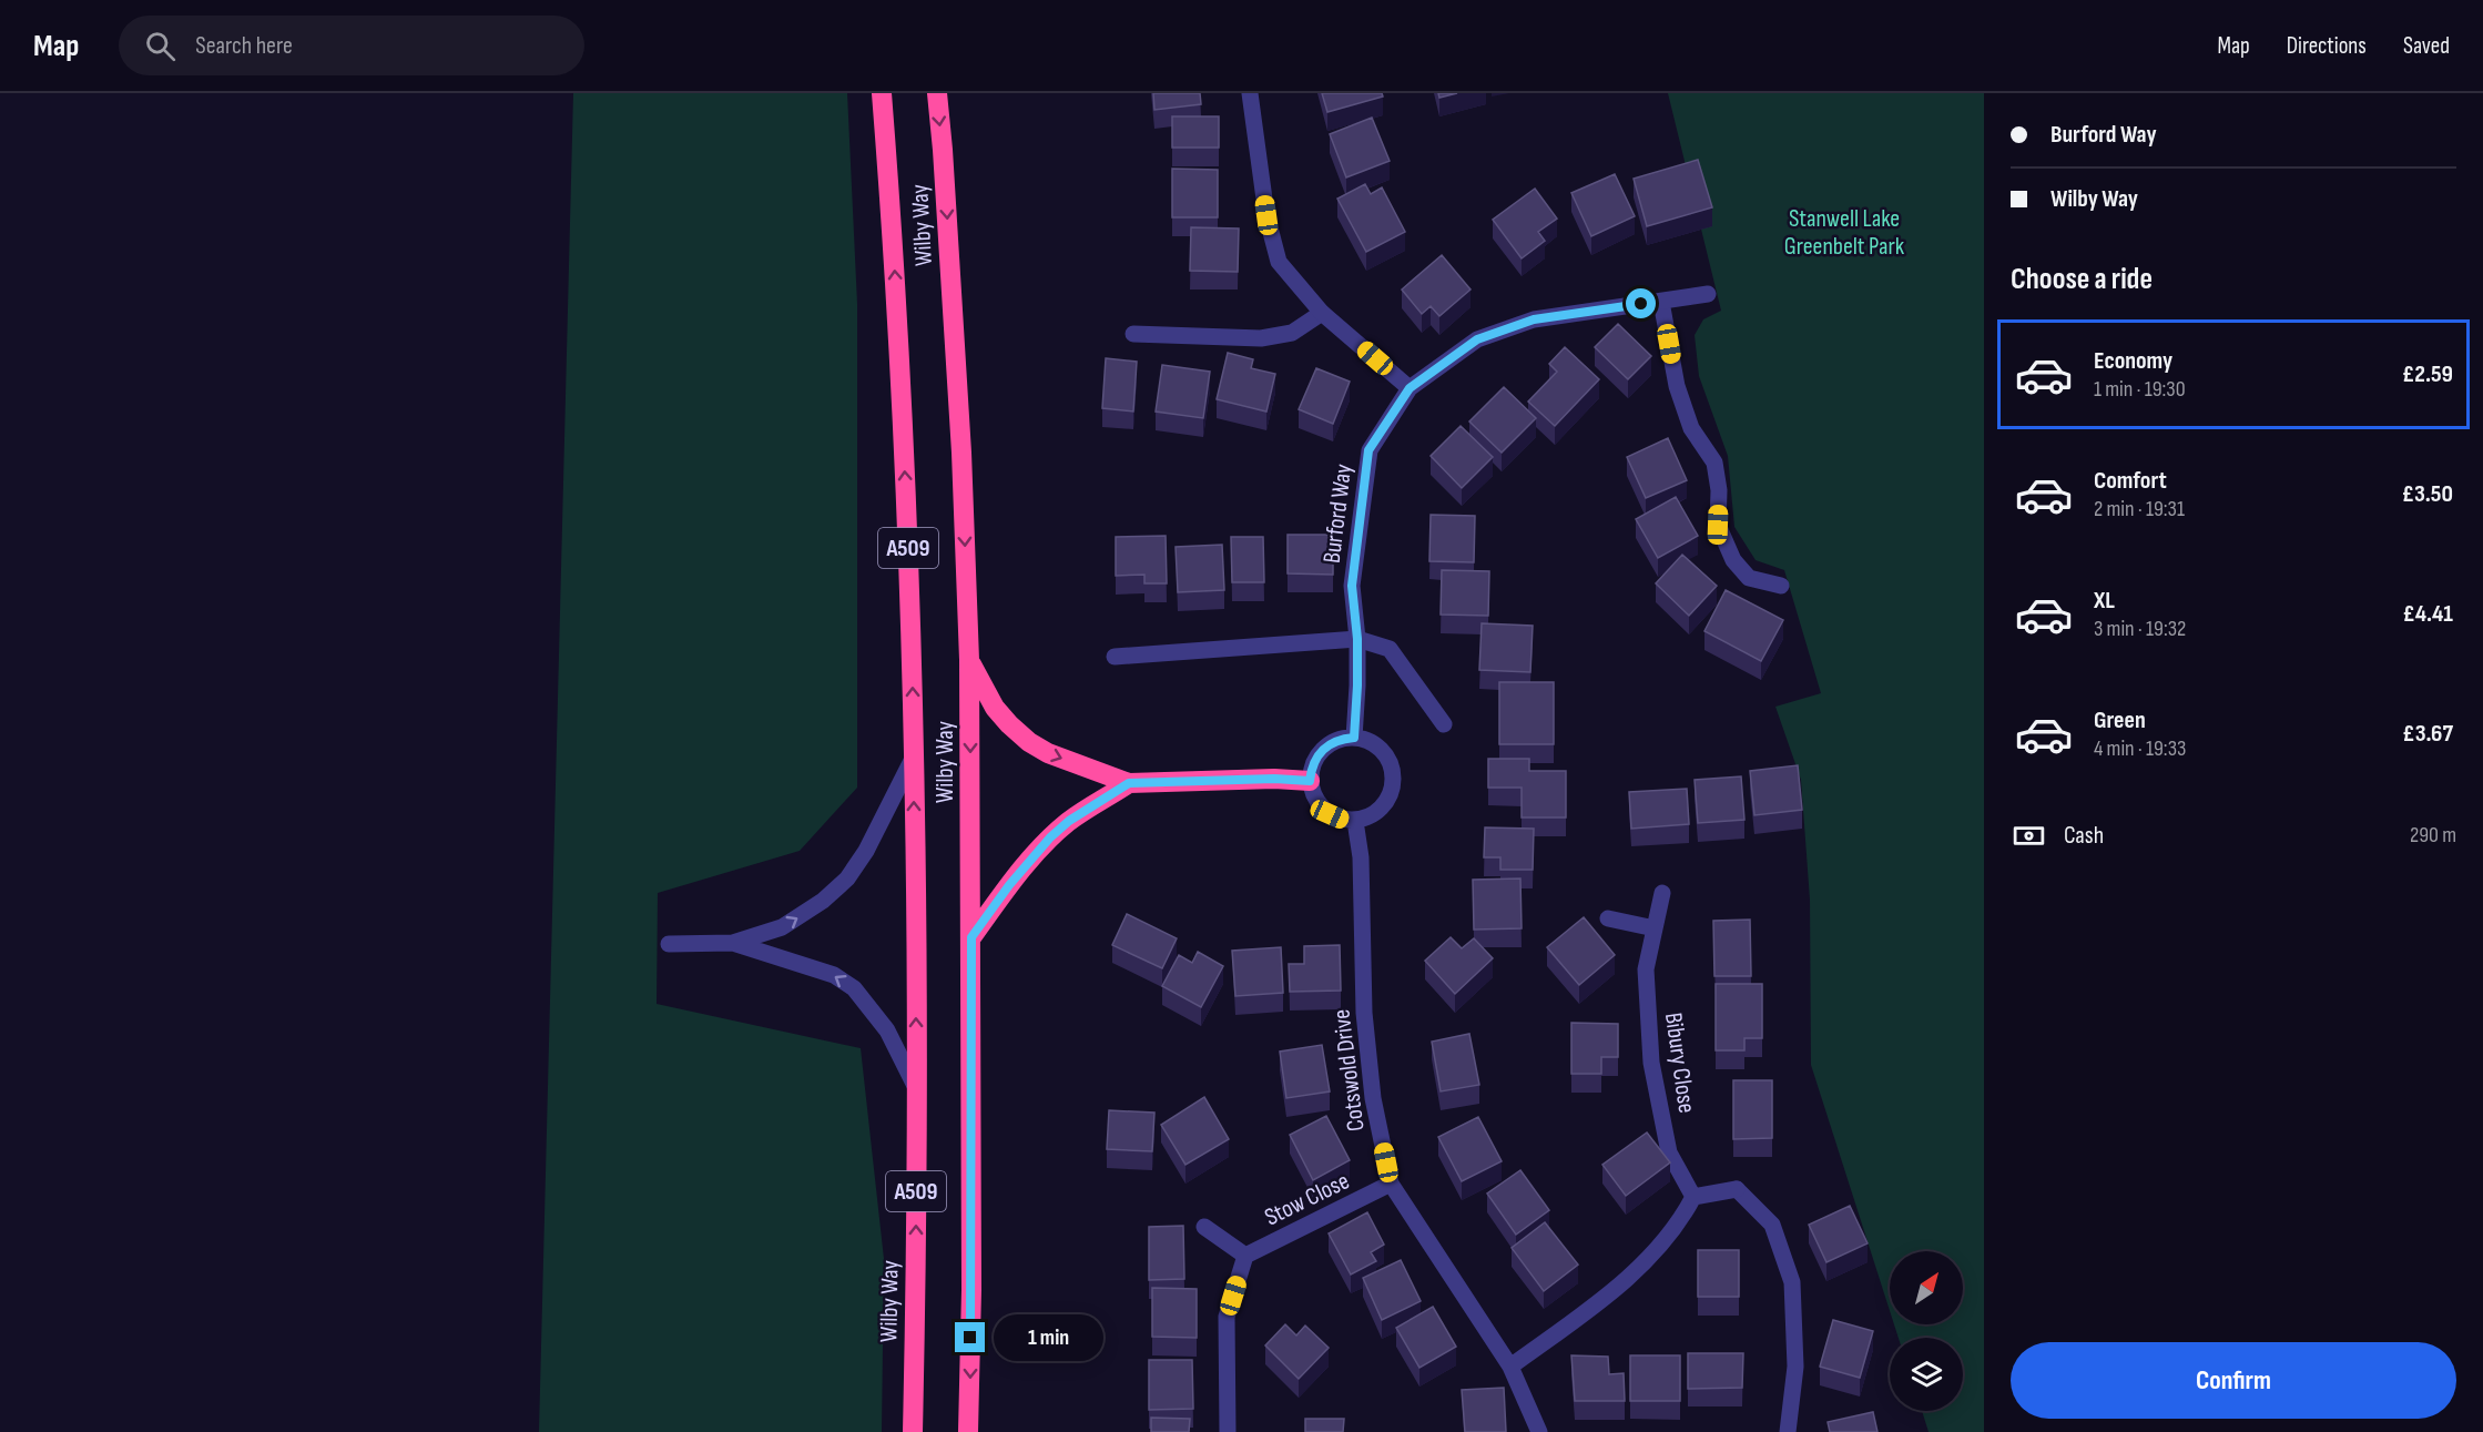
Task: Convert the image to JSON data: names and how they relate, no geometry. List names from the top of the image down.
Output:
{
  "streets": {
    "highway": ["Wilby Way", "A509"],
    "street": [
      "Burford Way",
      "Bibury Close",
      "Cotswold Drive",
      "Stow Close"
    ]
  },
  "crossings": [
    ["Burford Way", "Cotswold Drive"],
    ["Cotswold Drive", "Stow Close"]
  ],
  "parks": ["Stanwell Lake Greenbelt Park"],
  "north": "top right",
  "page": {
    "header": "Map",
    "search": "Search here",
    "nav": ["Map", "Directions", "Saved"],
    "banner": ["Burford Way", "Wilby Way"],
    "heading": "Choose a ride",
    "list": [
      {
        "name": "Economy",
        "note": "1 min · 19:30",
        "value": "£2.59"
      },
      {
        "name": "Comfort",
        "note": "2 min · 19:31",
        "value": "£3.50"
      },
      {
        "name": "XL",
        "note": "3 min · 19:32",
        "value": "£4.41"
      },
      {
        "name": "Green",
        "note": "4 min · 19:33",
        "value": "£3.67"
      }
    ],
    "pay": ["Cash", "290 m"],
    "bubble": "1 min",
    "buttons": "Confirm"
  }
}
